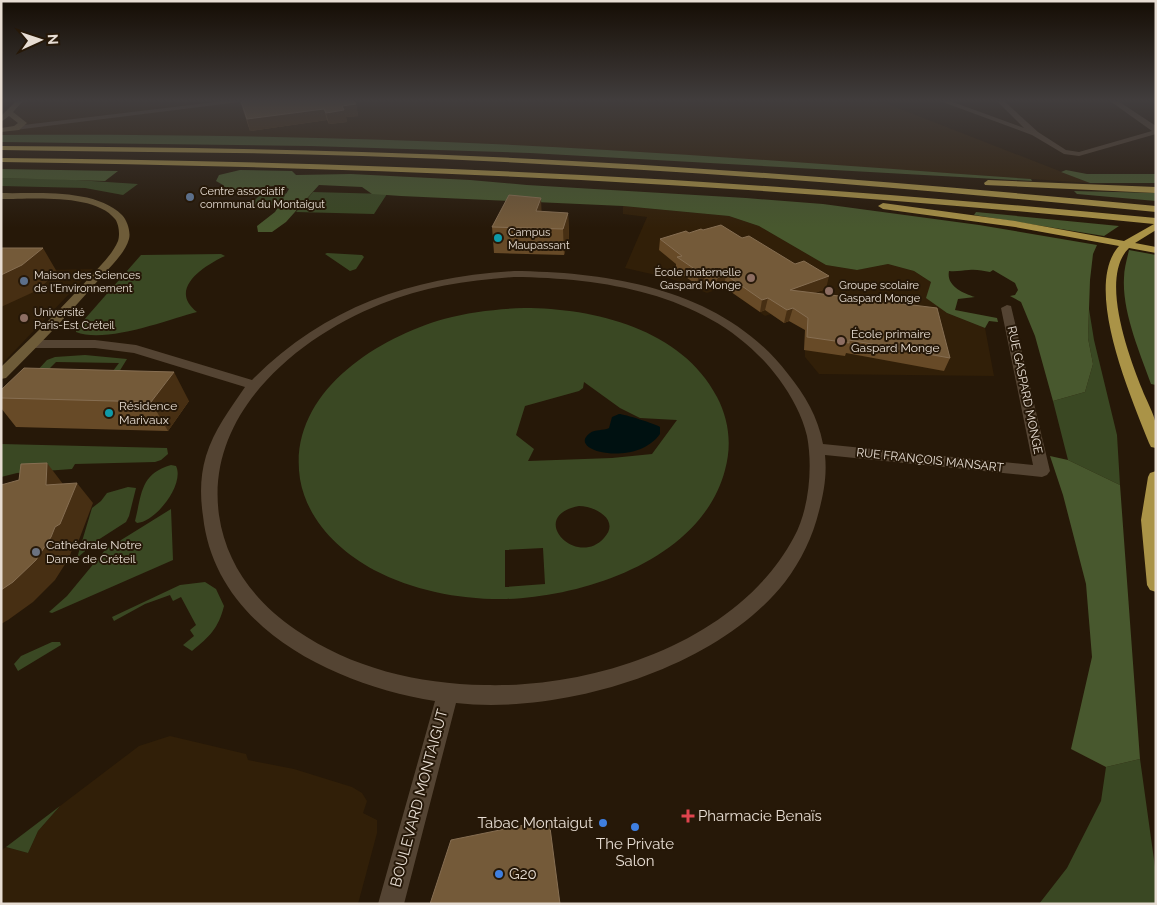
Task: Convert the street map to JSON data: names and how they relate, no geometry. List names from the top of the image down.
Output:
{
  "streets": {
    "street": ["RUE GASPARD MONGE", "RUE FRANÇOIS MANSART", "BOULEVARD MONTAIGUT"]
  },
  "crossings": [
    ["RUE GASPARD MONGE", "RUE FRANÇOIS MANSART"],
    ["RUE FRANÇOIS MANSART", "BOULEVARD MONTAIGUT"]
  ],
  "places": {
    "other": [
      "Centre associatif communal du Montaigut",
      "Campus Maupassant",
      "École maternelle Gaspard Monge",
      "Maison des Sciences de l'Environnement",
      "Groupe scolaire Gaspard Monge",
      "Université Paris-Est Créteil",
      "École primaire Gaspard Monge",
      "Résidence Marivaux",
      "Cathédrale Notre Dame de Créteil",
      "Tabac Montaigut",
      "The Private Salon",
      "G20"
    ],
    "health": ["Pharmacie Benaïs"]
  },
  "north": "right"
}
